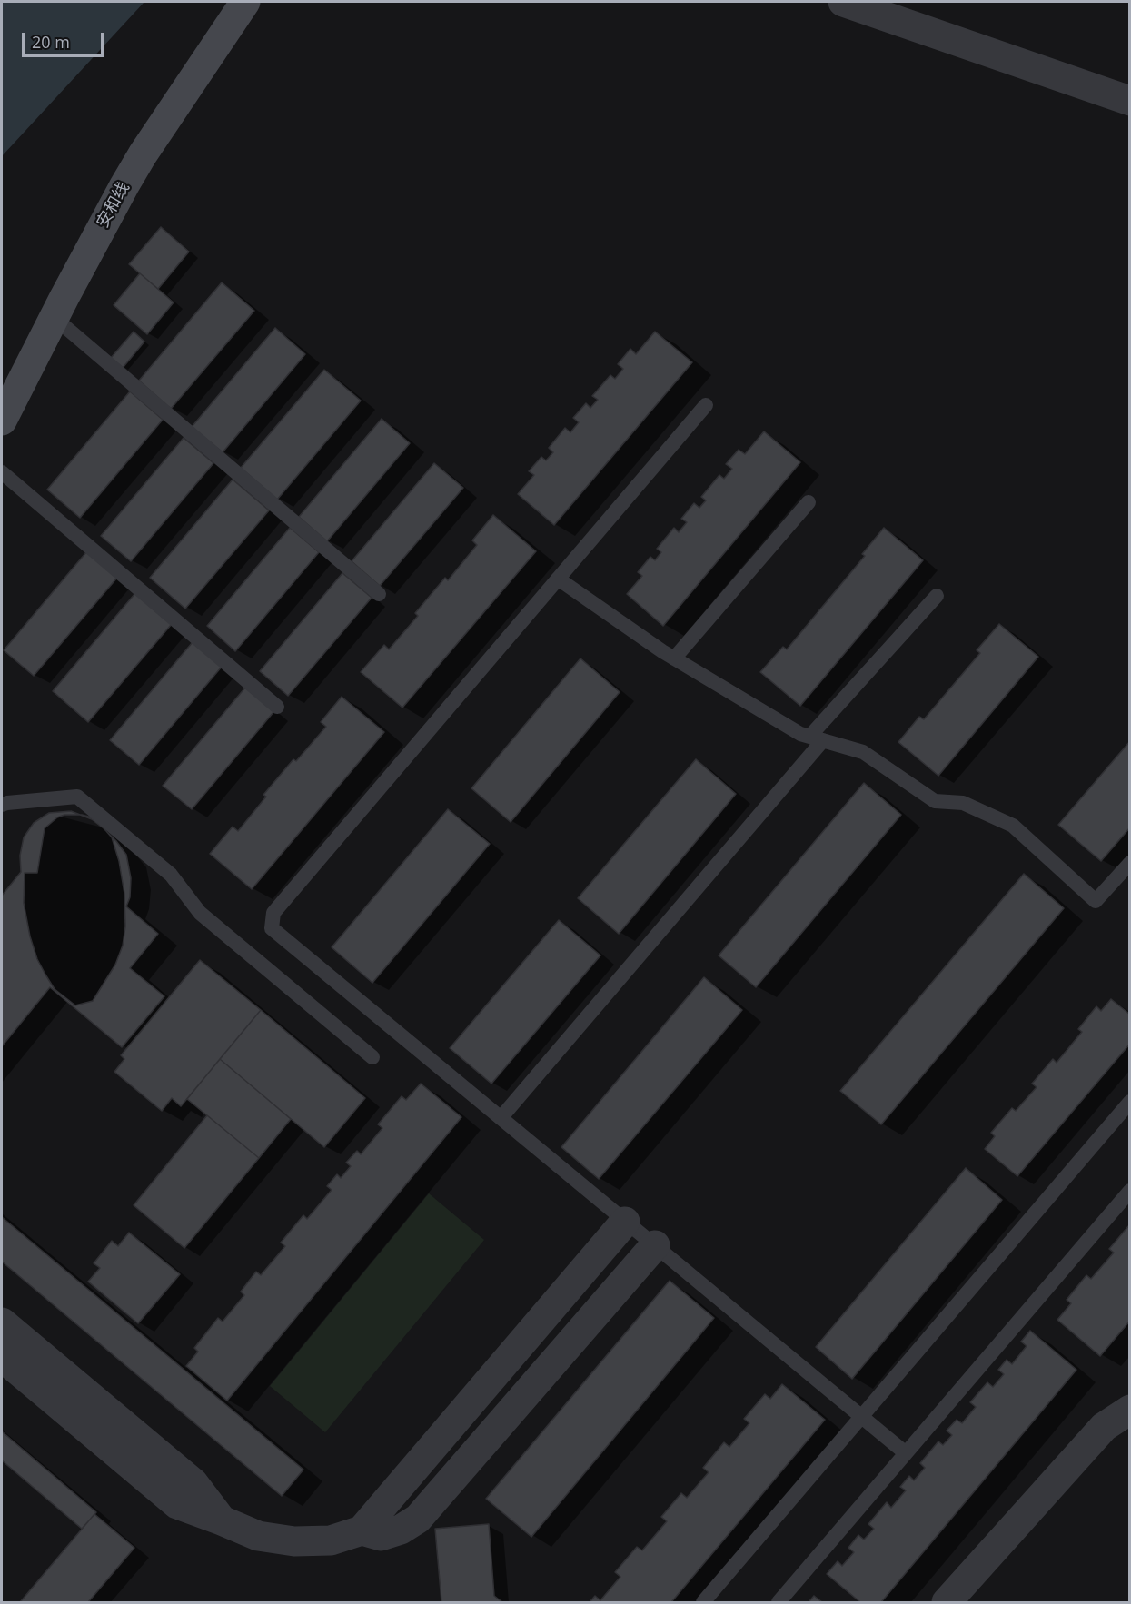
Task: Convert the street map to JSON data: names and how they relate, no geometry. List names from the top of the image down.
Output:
{
  "streets": {
    "main road": ["安和线"]
  },
  "scale_bar": "20 m"
}
